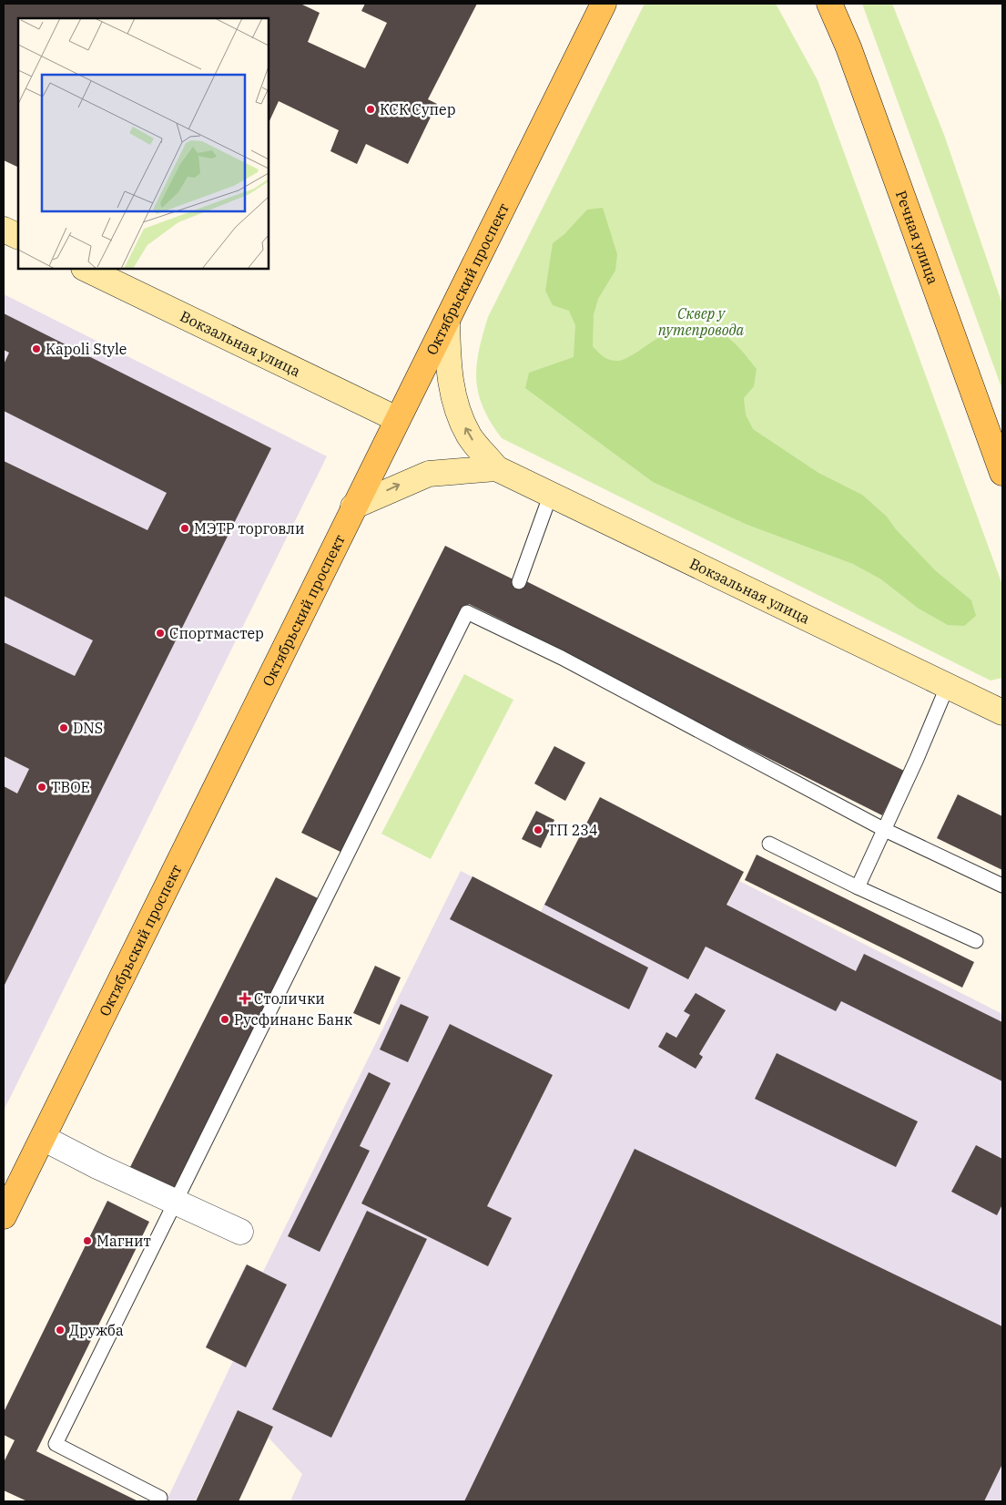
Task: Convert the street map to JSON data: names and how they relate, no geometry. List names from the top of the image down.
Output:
{
  "streets": {
    "main road": ["Речная улица", "Октябрьский проспект", "Вокзальная улица"]
  },
  "crossings": [
    ["Октябрьский проспект", "Вокзальная улица"]
  ],
  "parks": ["Сквер у путепровода"],
  "places": {
    "other": [
      "КСК Супер",
      "Kapoli Style",
      "МЭТР торговли",
      "Спортмастер",
      "DNS",
      "ТВОЕ",
      "ТП 234",
      "Русфинанс Банк",
      "Магнит",
      "Дружба"
    ],
    "health": ["Столички"]
  }
}
